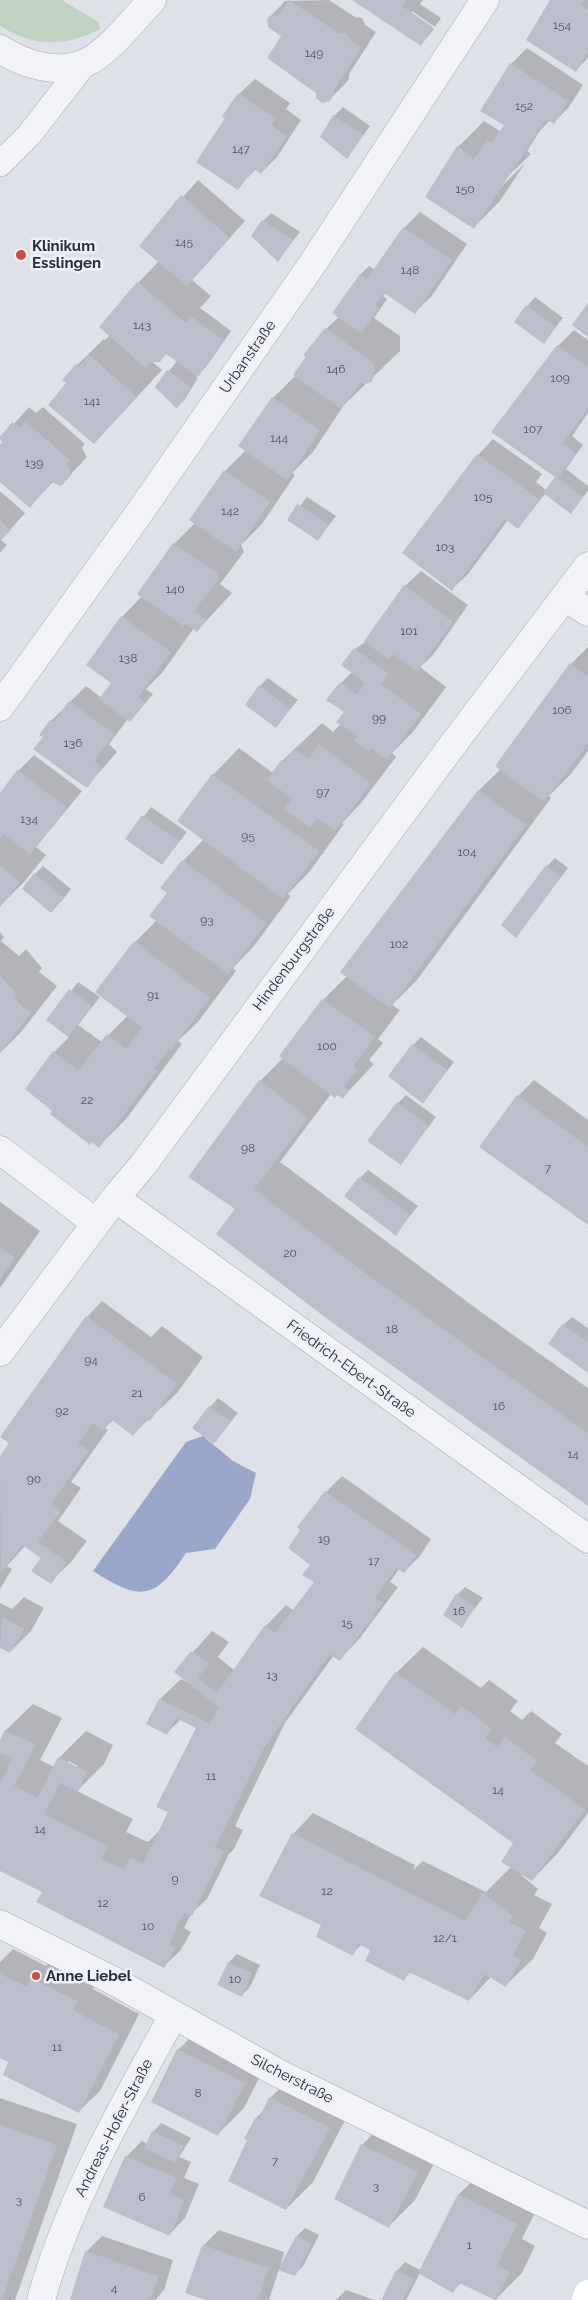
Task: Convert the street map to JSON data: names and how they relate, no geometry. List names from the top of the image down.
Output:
{
  "streets": {
    "street": [
      "Urbanstraße",
      "Hindenburgstraße",
      "Friedrich-Ebert-Straße",
      "Silcherstraße",
      "Andreas-Hofer-Straße"
    ]
  },
  "crossings": [
    ["Hindenburgstraße", "Friedrich-Ebert-Straße"],
    ["Silcherstraße", "Andreas-Hofer-Straße"]
  ],
  "places": ["Klinikum Esslingen", "Anne Liebel"],
  "house_numbers": [
    "154",
    "149",
    "152",
    "147",
    "150",
    "145",
    "148",
    "143",
    "146",
    "109",
    "141",
    "107",
    "144",
    "139",
    "105",
    "142",
    "103",
    "140",
    "101",
    "138",
    "106",
    "99",
    "136",
    "97",
    "134",
    "95",
    "104",
    "93",
    "102",
    "91",
    "100",
    "22",
    "98",
    "7",
    "20",
    "18",
    "94",
    "21",
    "16",
    "92",
    "14",
    "90",
    "19",
    "17",
    "16",
    "15",
    "13",
    "11",
    "14",
    "14",
    "9",
    "12",
    "12",
    "10",
    "12/1",
    "10",
    "11",
    "8",
    "7",
    "3",
    "6",
    "3",
    "1",
    "4"
  ]
}
